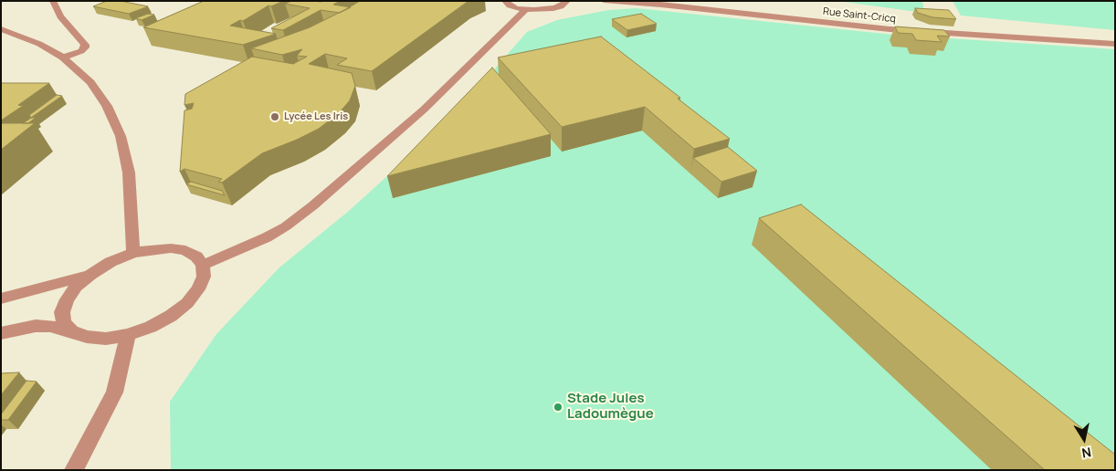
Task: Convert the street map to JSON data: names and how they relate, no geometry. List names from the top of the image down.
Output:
{
  "streets": {
    "street": ["Rue Saint-Cricq"]
  },
  "places": ["Lycée Les Iris", "Stade Jules Ladoumègue"],
  "north": "bottom"
}
